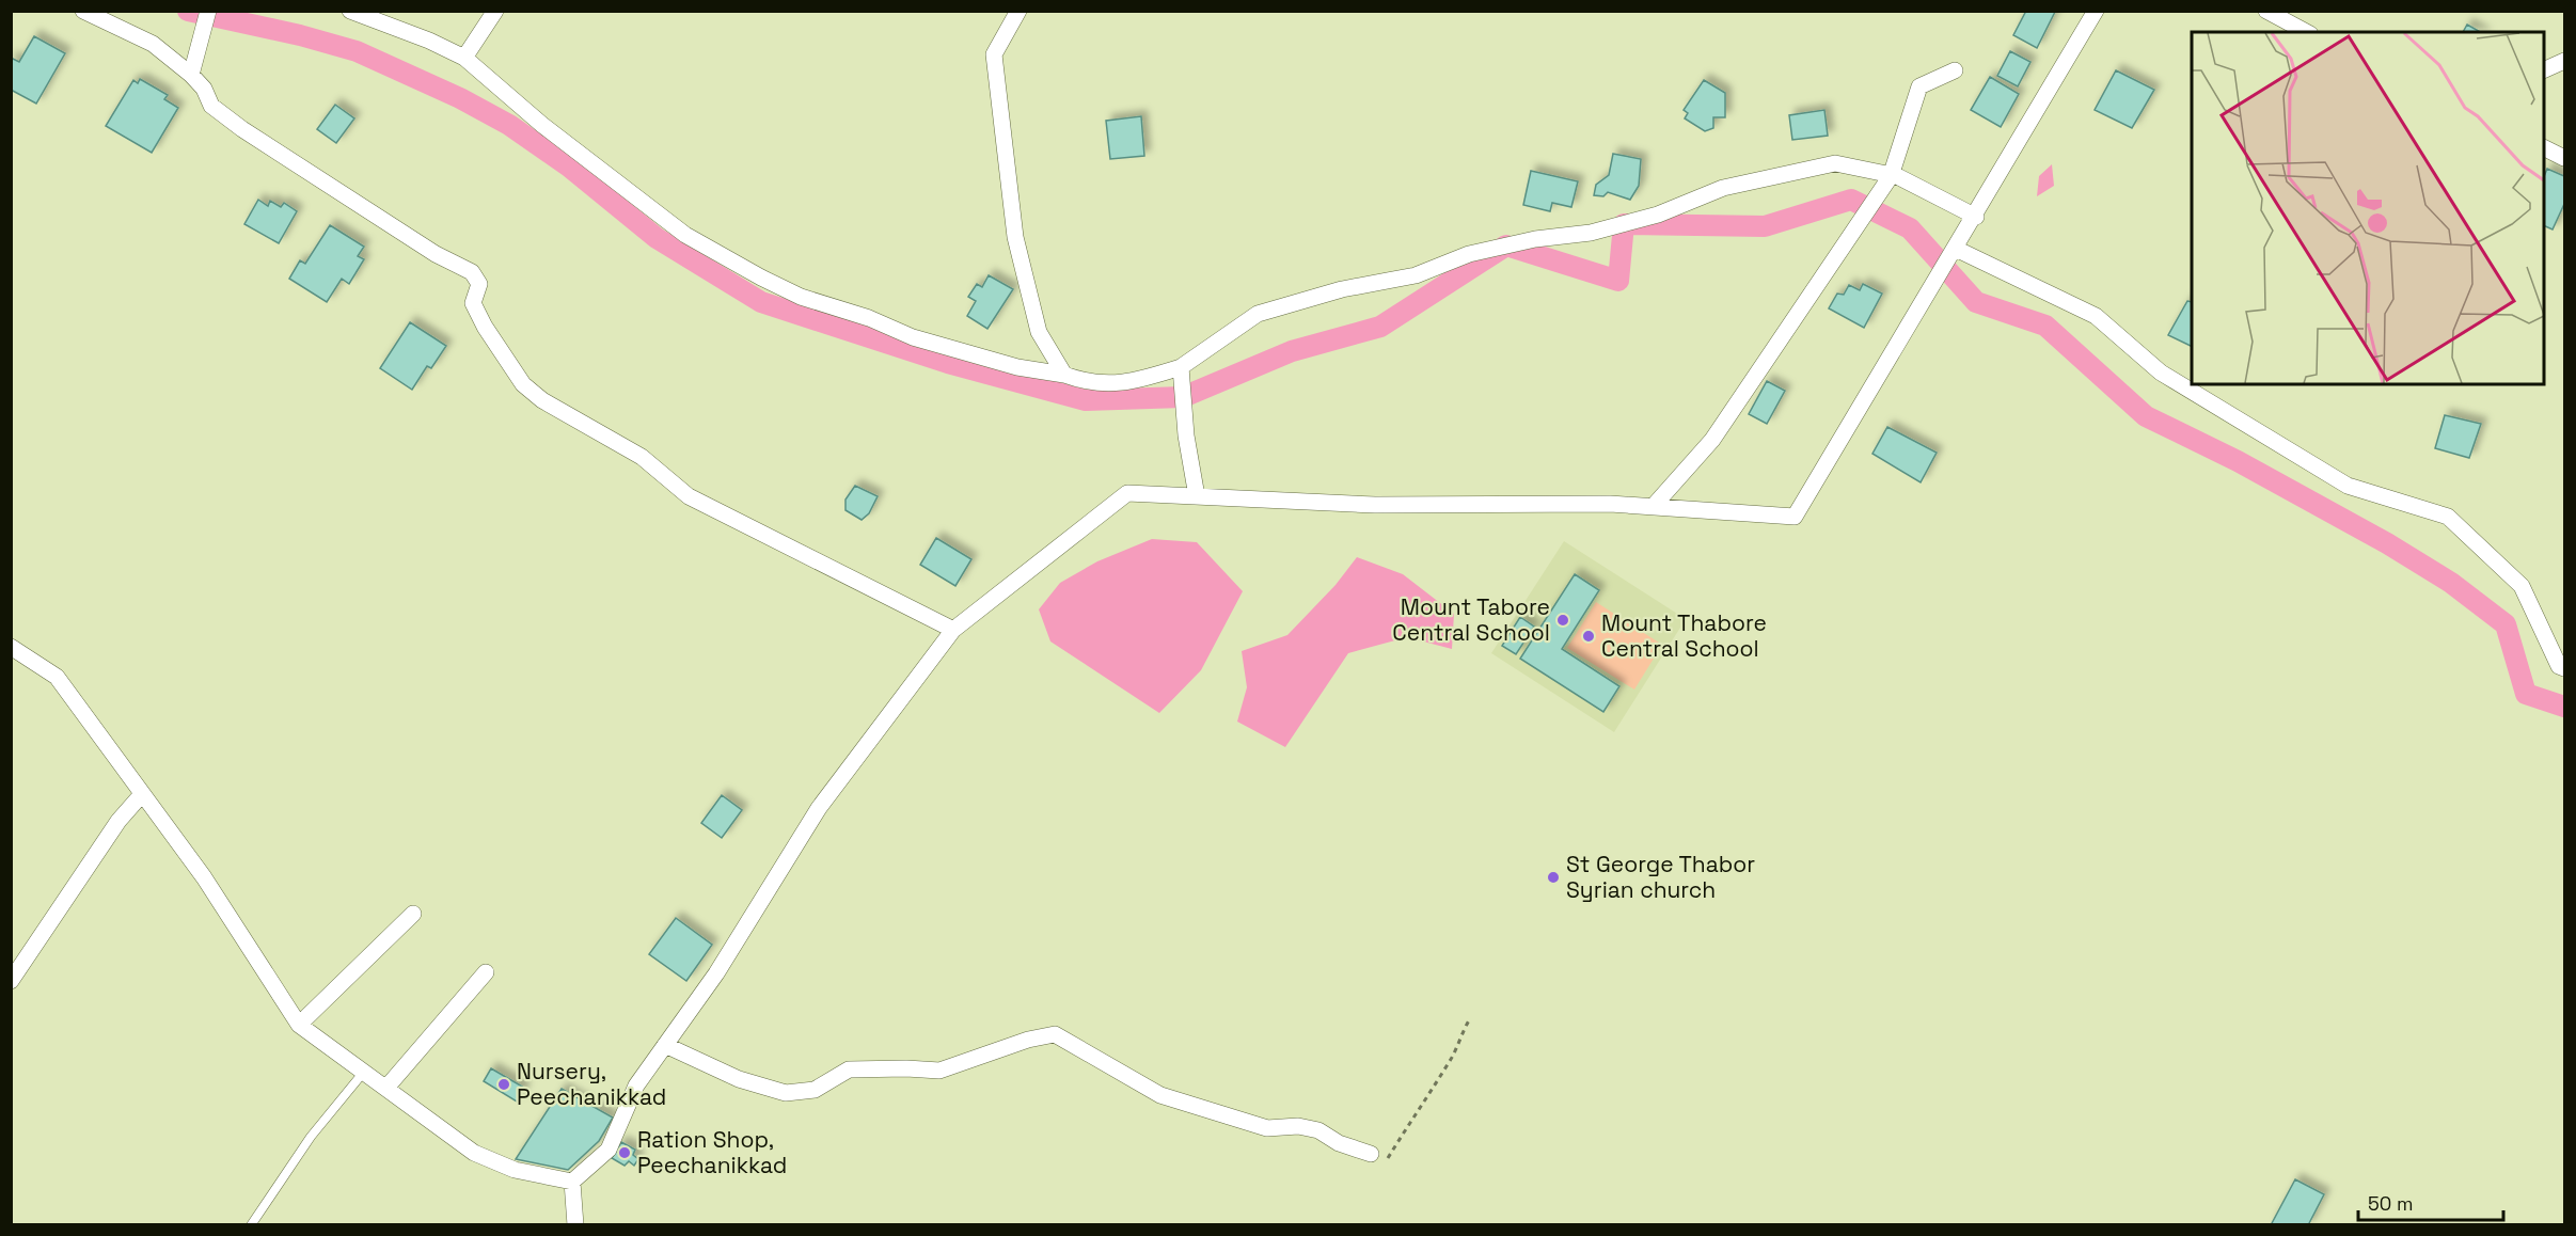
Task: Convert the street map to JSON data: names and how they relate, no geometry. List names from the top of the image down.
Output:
{
  "places": [
    "Mount Tabore Central School",
    "Mount Thabore Central School",
    "St George Thabor Syrian church",
    "Nursery, Peechanikkad",
    "Ration Shop, Peechanikkad"
  ],
  "scale_bar": "50 m"
}
